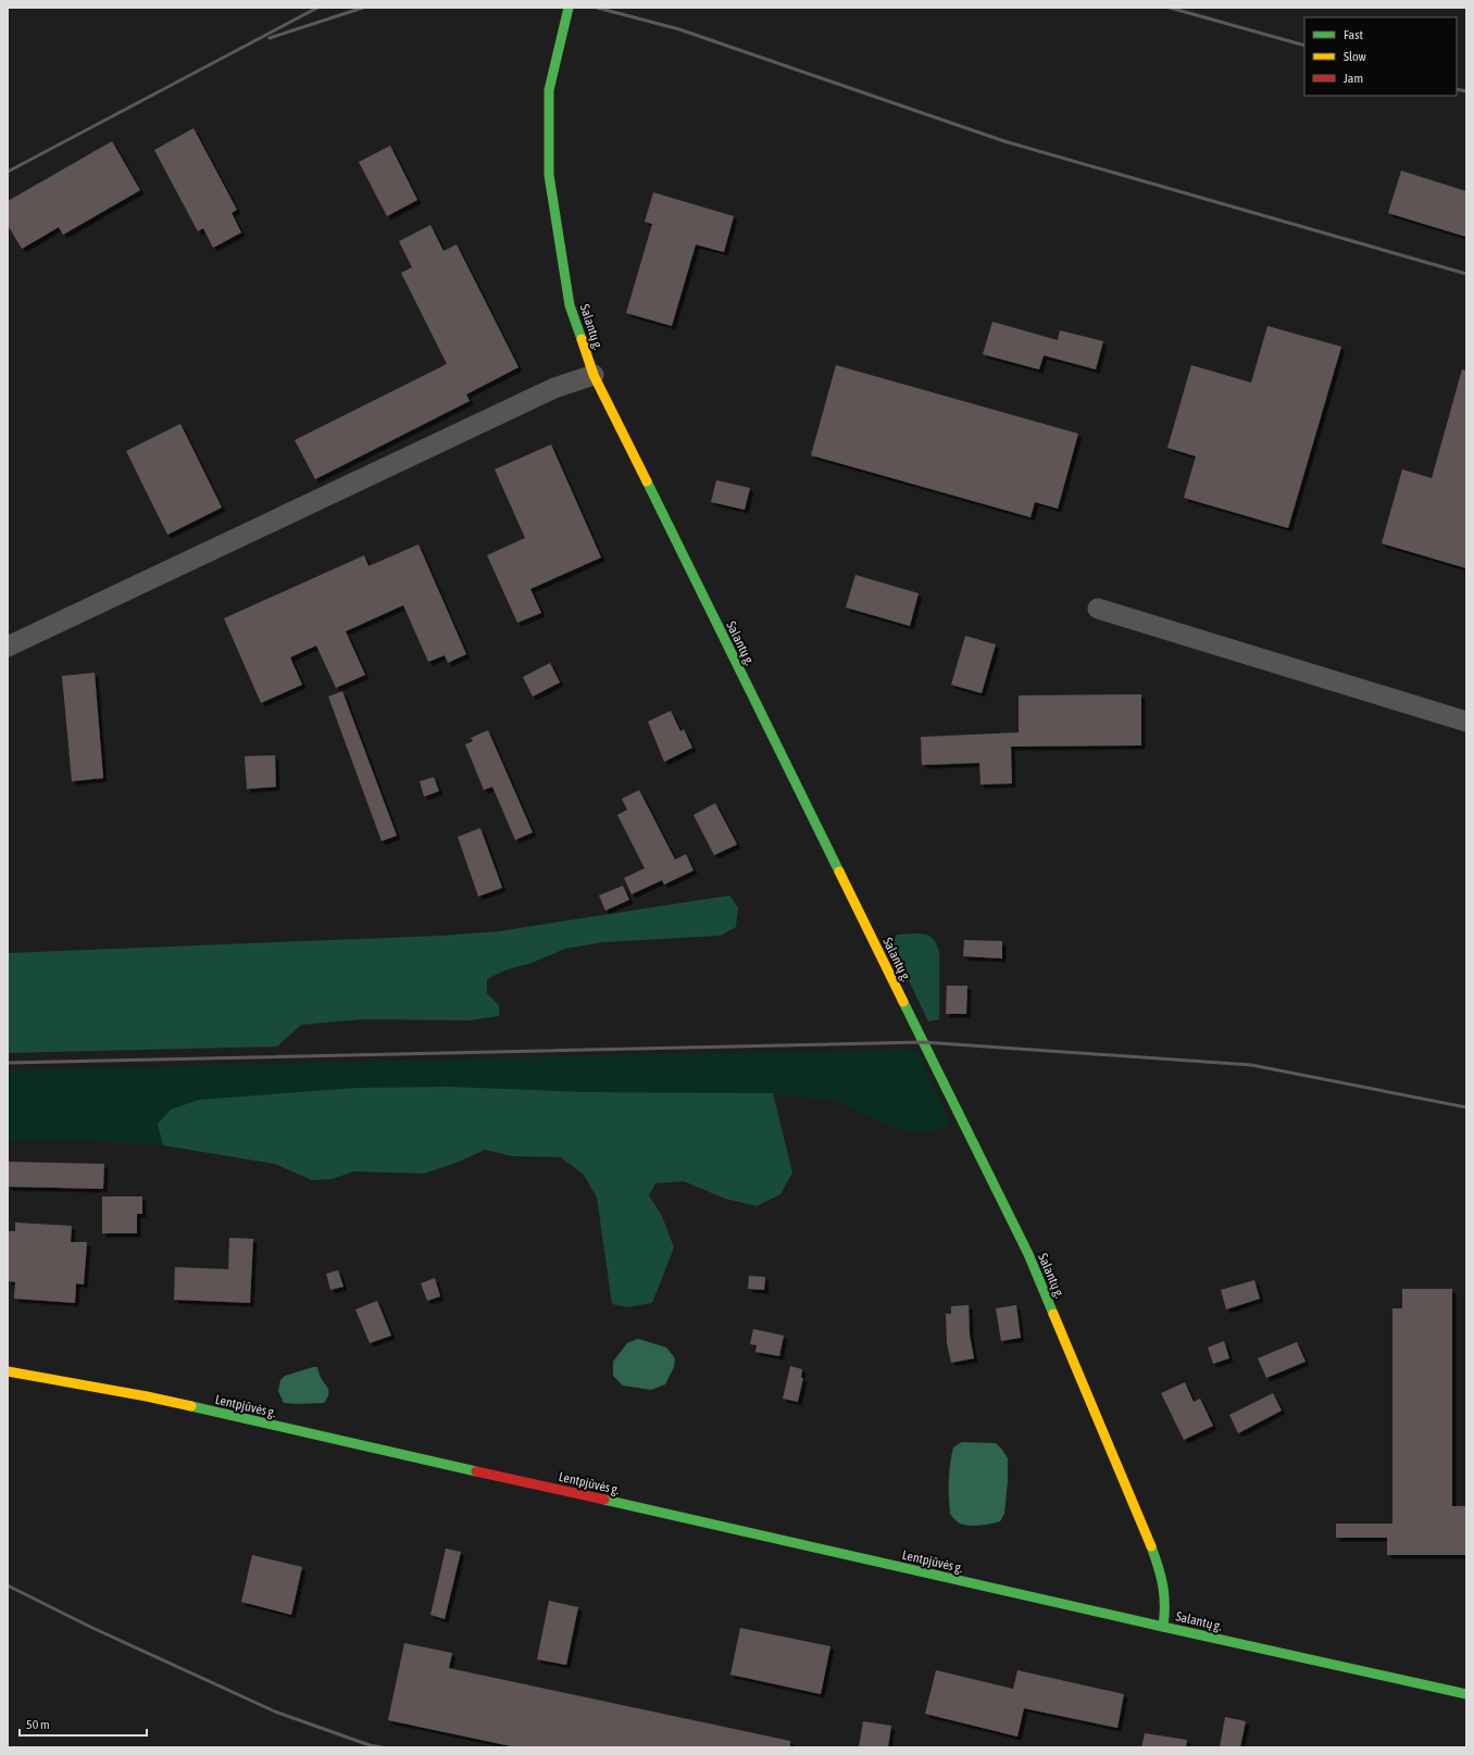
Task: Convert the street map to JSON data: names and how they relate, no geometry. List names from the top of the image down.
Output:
{
  "streets": {
    "street": ["Salantų g.", "Lentpjūvės g."]
  },
  "crossings": [
    ["Salantų g.", "Lentpjūvės g."]
  ],
  "legend": ["Fast", "Slow", "Jam"],
  "scale_bar": "50 m"
}
